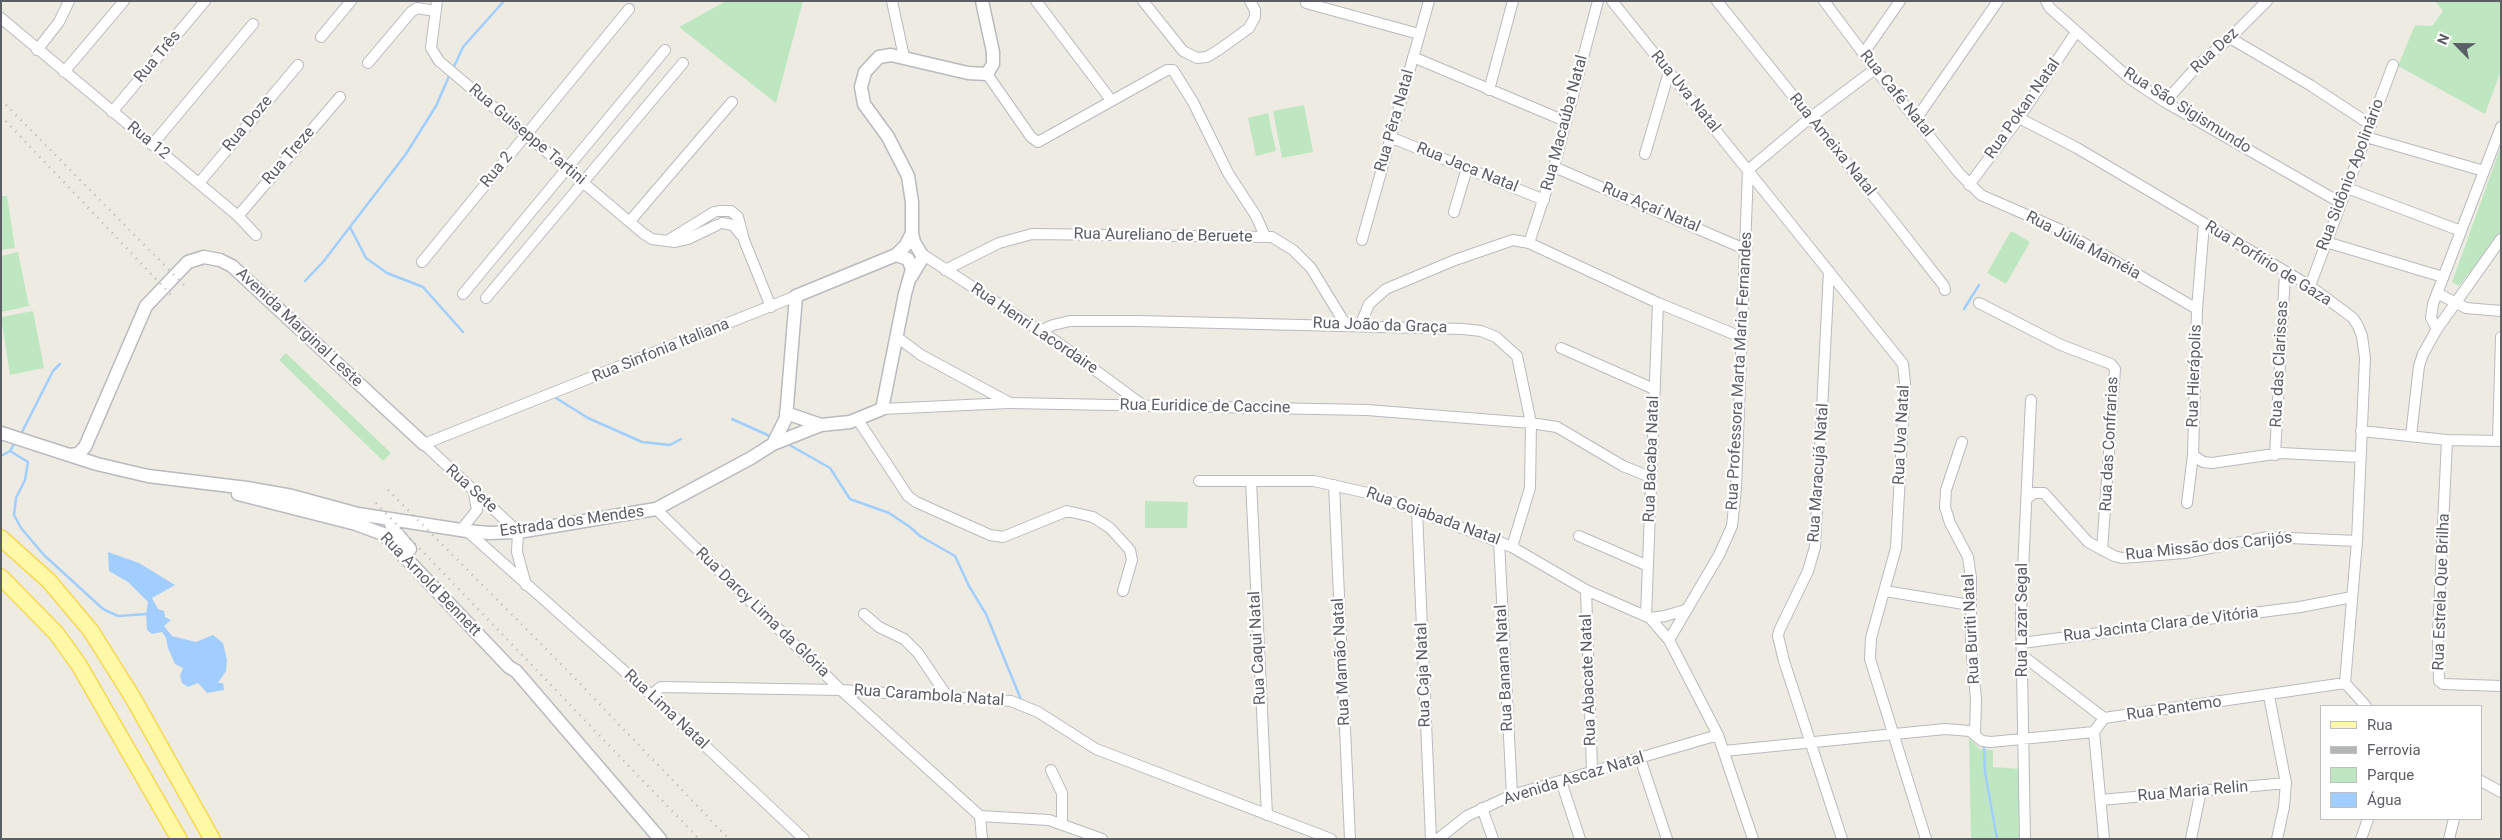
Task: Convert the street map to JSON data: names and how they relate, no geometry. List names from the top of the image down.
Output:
{
  "streets": {
    "street": [
      "Rua Dez",
      "Rua Três",
      "Rua Uva Natal",
      "Rua Café Natal",
      "Rua Pokan Natal",
      "Rua São Sigismundo",
      "Rua Pêra Natal",
      "Rua Macaúba Natal",
      "Rua Doze",
      "Rua Guiseppe Tartini",
      "Rua 12",
      "Rua Ameixa Natal",
      "Rua Treze",
      "Rua Jaca Natal",
      "Rua 2",
      "Rua Sidônio Apolinário",
      "Rua Açaí Natal",
      "Rua Aureliano de Beruete",
      "Rua Júlia Maméia",
      "Rua Porfírio de Gaza",
      "Rua João da Graça",
      "Avenida Marginal Leste",
      "Rua Henri Lacordaire",
      "Rua Sinfonia Italiana",
      "Rua das Clarissas",
      "Rua Professora Marta Maria Fernandes",
      "Rua Hierápolis",
      "Rua Euridice de Caccine",
      "Rua das Confrarias",
      "Rua Bacaba Natal",
      "Rua Maracujá Natal",
      "Rua Sete",
      "Rua Goiabada Natal",
      "Estrada dos Mendes",
      "Rua Missão dos Carijós",
      "Rua Arnold Bennett",
      "Rua Estrela Que Brilha",
      "Rua Darcy Lima da Glória",
      "Rua Lazar Segal",
      "Rua Jacinta Clara de Vitória",
      "Rua Buriti Natal",
      "Rua Caqui Natal",
      "Rua Mamão Natal",
      "Rua Banana Natal",
      "Rua Caja Natal",
      "Rua Abacate Natal",
      "Rua Carambola Natal",
      "Rua Pantemo",
      "Rua Lima Natal",
      "Avenida Ascaz Natal",
      "Rua Maria Relin"
    ]
  },
  "crossings": [
    ["Rua Dez", "Rua São Sigismundo"],
    ["Rua Três", "Rua 12"],
    ["Rua Uva Natal", "Rua Professora Marta Maria Fernandes"],
    ["Rua Uva Natal", "Rua Maracujá Natal"],
    ["Rua Café Natal", "Rua Pokan Natal"],
    ["Rua Café Natal", "Rua Júlia Maméia"],
    ["Rua Pokan Natal", "Rua São Sigismundo"],
    ["Rua Pokan Natal", "Rua Júlia Maméia"],
    ["Rua Pokan Natal", "Rua Porfírio de Gaza"],
    ["Rua São Sigismundo", "Rua Sidônio Apolinário"],
    ["Rua Pêra Natal", "Rua Jaca Natal"],
    ["Rua Macaúba Natal", "Rua Jaca Natal"],
    ["Rua Macaúba Natal", "Rua Açaí Natal"],
    ["Rua Doze", "Rua 12"],
    ["Rua Guiseppe Tartini", "Rua 2"],
    ["Rua Guiseppe Tartini", "Rua Sinfonia Italiana"],
    ["Rua 12", "Rua Treze"],
    ["Rua Sidônio Apolinário", "Rua Porfírio de Gaza"],
    ["Rua Açaí Natal", "Rua Professora Marta Maria Fernandes"],
    ["Rua Aureliano de Beruete", "Rua João da Graça"],
    ["Rua Aureliano de Beruete", "Rua Henri Lacordaire"],
    ["Rua Júlia Maméia", "Rua Hierápolis"],
    ["Rua Porfírio de Gaza", "Rua das Clarissas"],
    ["Rua Porfírio de Gaza", "Rua Hierápolis"],
    ["Rua Porfírio de Gaza", "Rua Missão dos Carijós"],
    ["Rua Porfírio de Gaza", "Rua Jacinta Clara de Vitória"],
    ["Rua Porfírio de Gaza", "Rua Pantemo"],
    ["Rua João da Graça", "Rua Henri Lacordaire"],
    ["Rua João da Graça", "Rua Euridice de Caccine"],
    ["Rua João da Graça", "Rua Goiabada Natal"],
    ["Avenida Marginal Leste", "Rua Sinfonia Italiana"],
    ["Avenida Marginal Leste", "Rua Sete"],
    ["Rua Henri Lacordaire", "Rua Sinfonia Italiana"],
    ["Rua Henri Lacordaire", "Rua Euridice de Caccine"],
    ["Rua Sinfonia Italiana", "Rua Sete"],
    ["Rua Professora Marta Maria Fernandes", "Rua Goiabada Natal"],
    ["Rua Euridice de Caccine", "Rua Bacaba Natal"],
    ["Rua Euridice de Caccine", "Estrada dos Mendes"],
    ["Rua das Confrarias", "Rua Missão dos Carijós"],
    ["Rua Bacaba Natal", "Rua Goiabada Natal"],
    ["Rua Sete", "Estrada dos Mendes"],
    ["Rua Goiabada Natal", "Rua Caqui Natal"],
    ["Rua Goiabada Natal", "Rua Mamão Natal"],
    ["Rua Goiabada Natal", "Rua Banana Natal"],
    ["Rua Goiabada Natal", "Rua Caja Natal"],
    ["Rua Goiabada Natal", "Rua Abacate Natal"],
    ["Estrada dos Mendes", "Rua Arnold Bennett"],
    ["Estrada dos Mendes", "Rua Darcy Lima da Glória"],
    ["Estrada dos Mendes", "Rua Lima Natal"],
    ["Rua Missão dos Carijós", "Rua Lazar Segal"],
    ["Rua Darcy Lima da Glória", "Rua Carambola Natal"],
    ["Rua Lazar Segal", "Rua Jacinta Clara de Vitória"],
    ["Rua Lazar Segal", "Rua Pantemo"],
    ["Rua Caqui Natal", "Rua Carambola Natal"],
    ["Rua Banana Natal", "Avenida Ascaz Natal"],
    ["Rua Abacate Natal", "Avenida Ascaz Natal"],
    ["Rua Carambola Natal", "Rua Lima Natal"]
  ],
  "legend": [
    "Rua",
    "Ferrovia",
    "Parque",
    "Água"
  ],
  "north": "top left"
}
